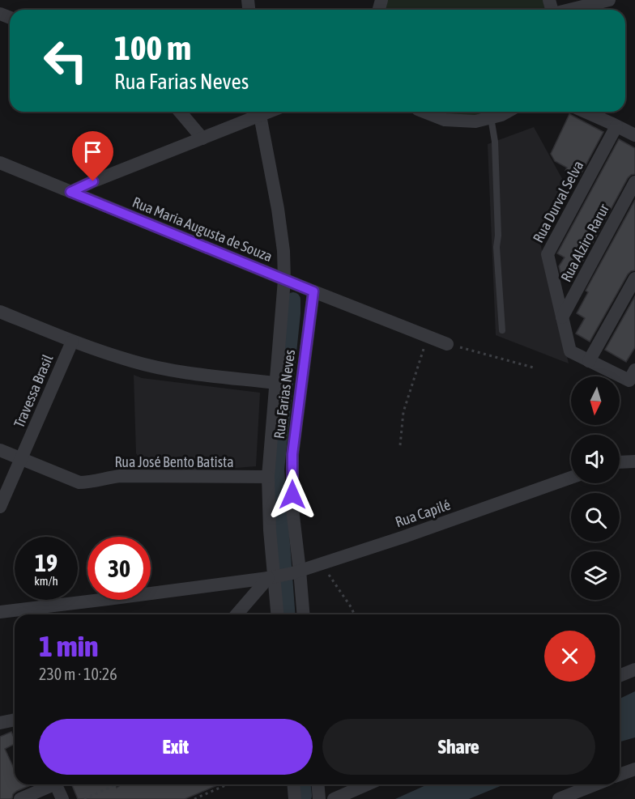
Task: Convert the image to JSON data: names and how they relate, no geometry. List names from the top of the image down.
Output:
{
  "streets": {
    "street": [
      "Rua Durval Selva",
      "Rua Maria Augusta de Souza",
      "Rua Alziro Rarur",
      "Travessa Brasil",
      "Rua Farias Neves",
      "Rua José Bento Batista",
      "Rua Capilé"
    ]
  },
  "crossings": [
    ["Rua Durval Selva", "Rua Alziro Rarur"],
    ["Rua Maria Augusta de Souza", "Rua Farias Neves"],
    ["Travessa Brasil", "Rua José Bento Batista"],
    ["Rua Farias Neves", "Rua José Bento Batista"],
    ["Rua Farias Neves", "Rua Capilé"]
  ],
  "north": "bottom",
  "page": {
    "turn": ["100 m", "Rua Farias Neves"],
    "speed": "19 km/h",
    "limit": "30",
    "heading": ["1 min", "230 m · 10:26"],
    "buttons": ["Exit", "Share"]
  }
}
